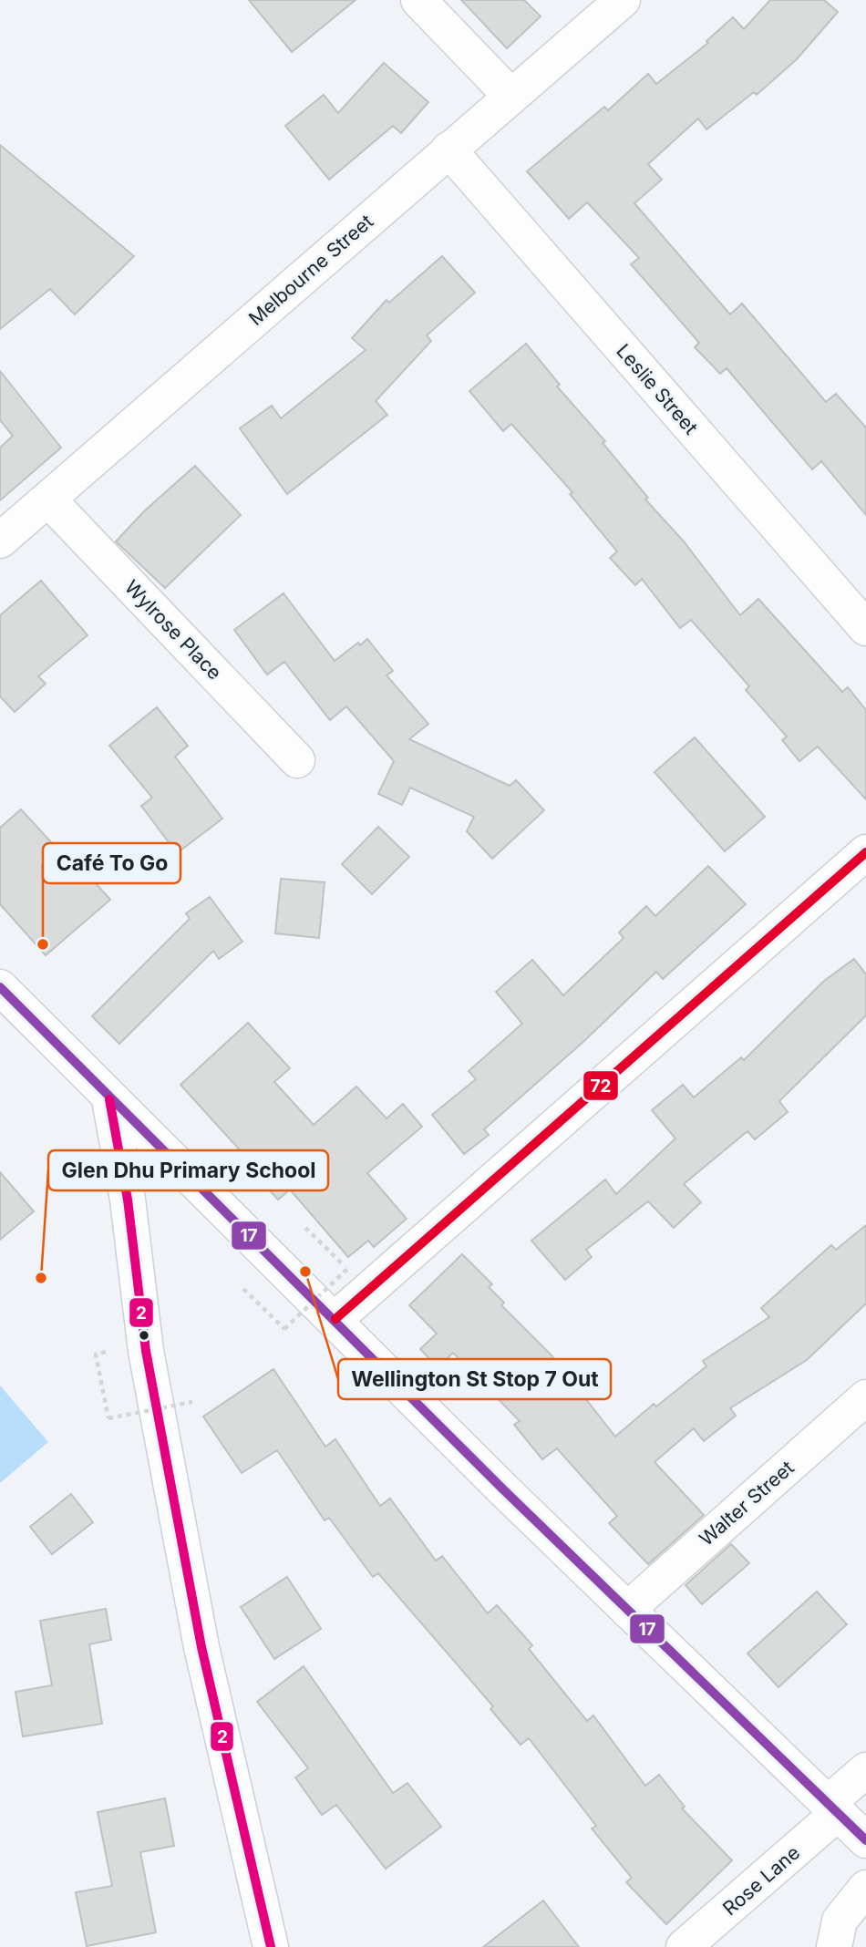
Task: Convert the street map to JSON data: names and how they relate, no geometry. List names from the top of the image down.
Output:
{
  "streets": {
    "street": [
      "Melbourne Street",
      "Leslie Street",
      "Wylrose Place",
      "Walter Street",
      "Rose Lane"
    ]
  },
  "crossings": [
    ["Melbourne Street", "Leslie Street"],
    ["Melbourne Street", "Wylrose Place"]
  ],
  "places": ["Café To Go", "Wellington St Stop 7 Out", "Glen Dhu Primary School"],
  "lines": ["transit line 72", "transit line 17", "transit line 2"]
}
